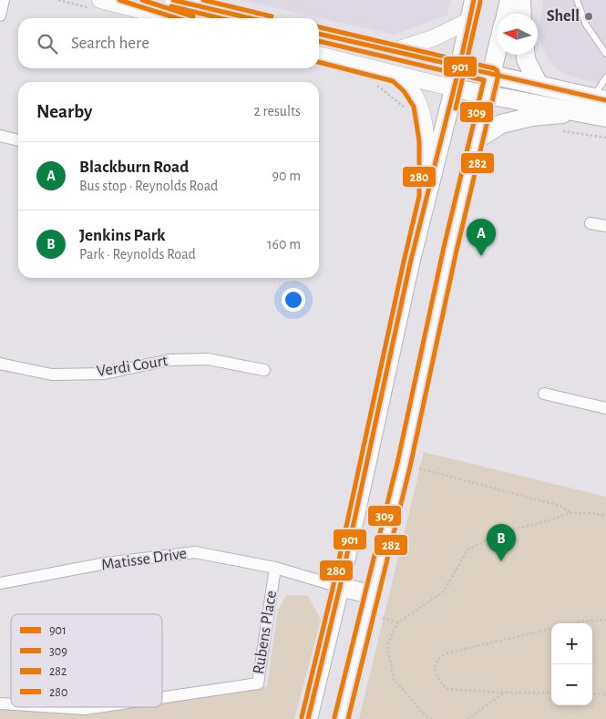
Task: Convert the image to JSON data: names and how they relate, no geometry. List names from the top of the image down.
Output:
{
  "streets": {
    "street": ["Verdi Court", "Matisse Drive", "Rubens Place"]
  },
  "crossings": [
    ["Matisse Drive", "Rubens Place"]
  ],
  "places": ["Shell"],
  "lines": [
    "transit line 901",
    "transit line 282",
    "transit line 280",
    "transit line 309"
  ],
  "legend": [
    "901",
    "309",
    "282",
    "280"
  ],
  "north": "left",
  "page": {
    "search": "Search here",
    "heading": ["Nearby", "2 results"],
    "list": [
      {
        "mark": "A",
        "name": "Blackburn Road",
        "note": "Bus stop · Reynolds Road",
        "value": "90 m"
      },
      {
        "mark": "B",
        "name": "Jenkins Park",
        "note": "Park · Reynolds Road",
        "value": "160 m"
      }
    ],
    "pins": ["A", "B"],
    "map_buttons": ["+", "−"]
  }
}
